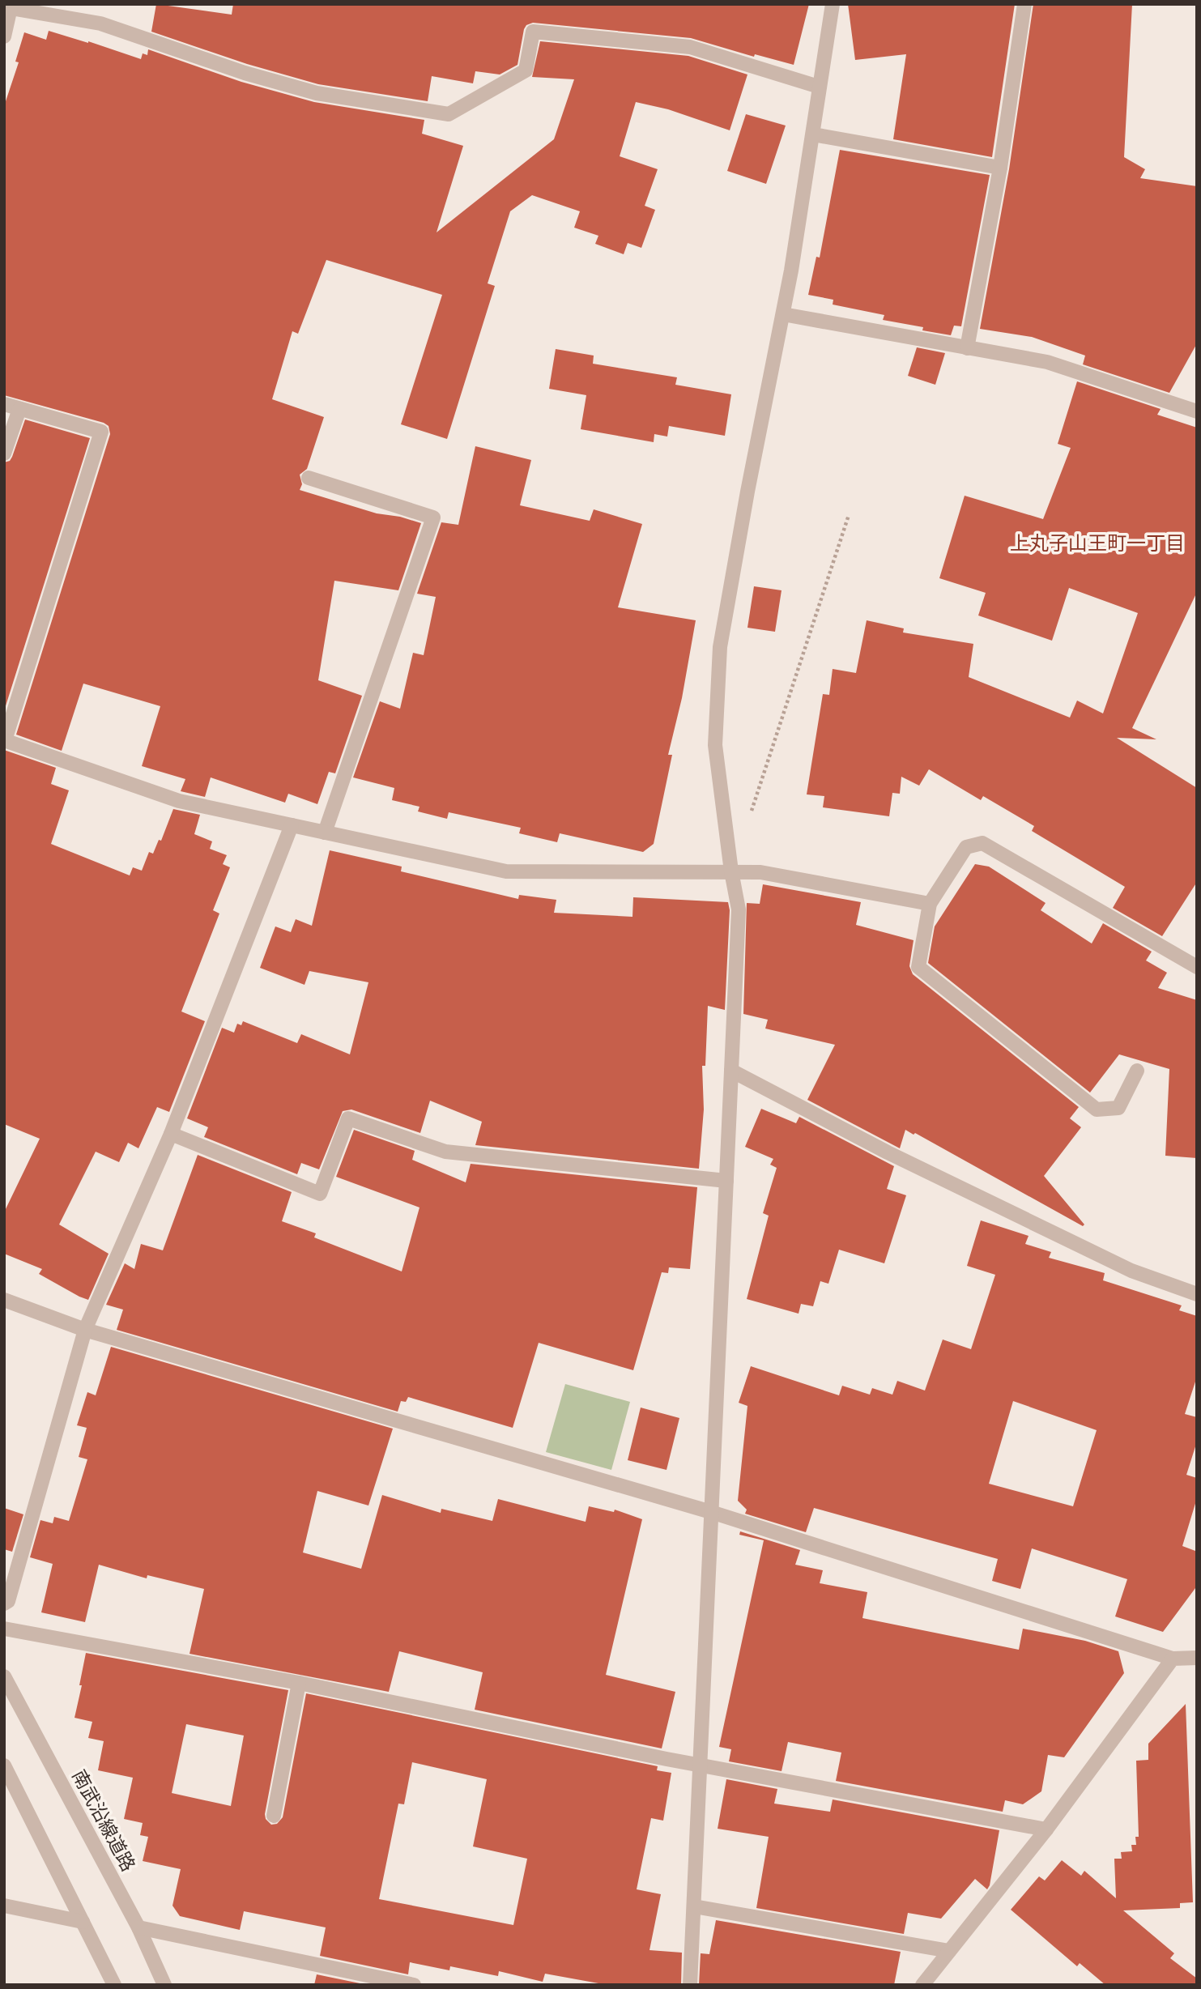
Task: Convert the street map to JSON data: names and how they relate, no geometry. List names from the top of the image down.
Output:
{
  "streets": {
    "street": ["南武沿線道路"]
  },
  "districts": ["上丸子山王町一丁目"]
}
